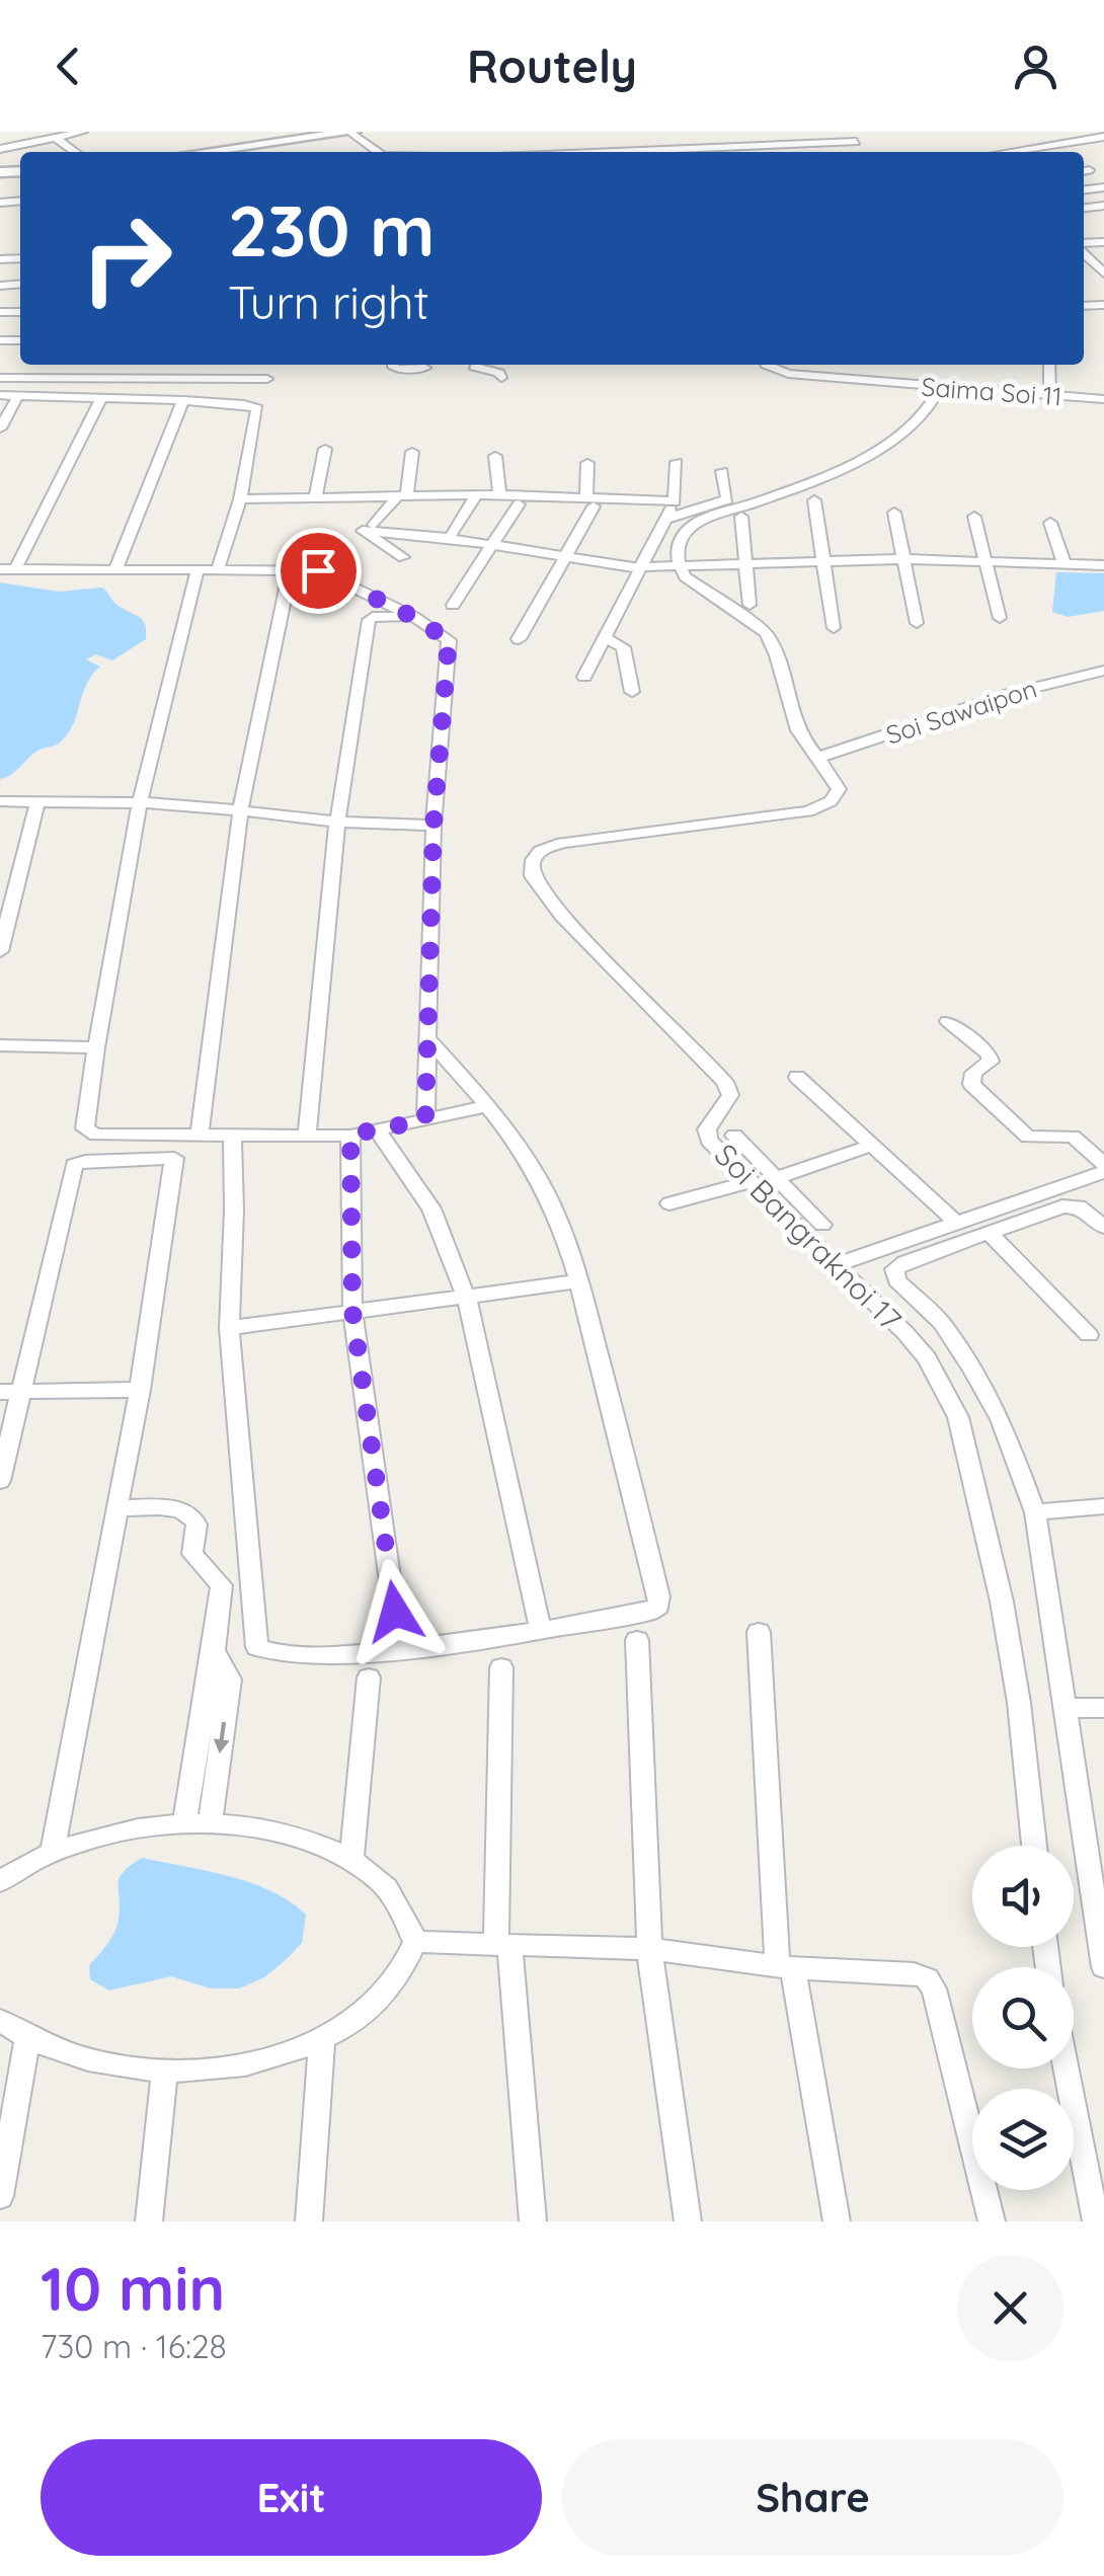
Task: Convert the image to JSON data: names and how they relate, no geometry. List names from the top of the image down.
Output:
{
  "streets": {
    "street": ["Saima Soi 11", "Soi Sawaipon", "Soi Bangraknoi 17"]
  },
  "crossings": [
    ["Soi Sawaipon", "Soi Bangraknoi 17"]
  ],
  "page": {
    "header": "Routely",
    "turn": ["230 m", "Turn right"],
    "heading": ["10 min", "730 m · 16:28"],
    "buttons": ["Exit", "Share"]
  }
}
